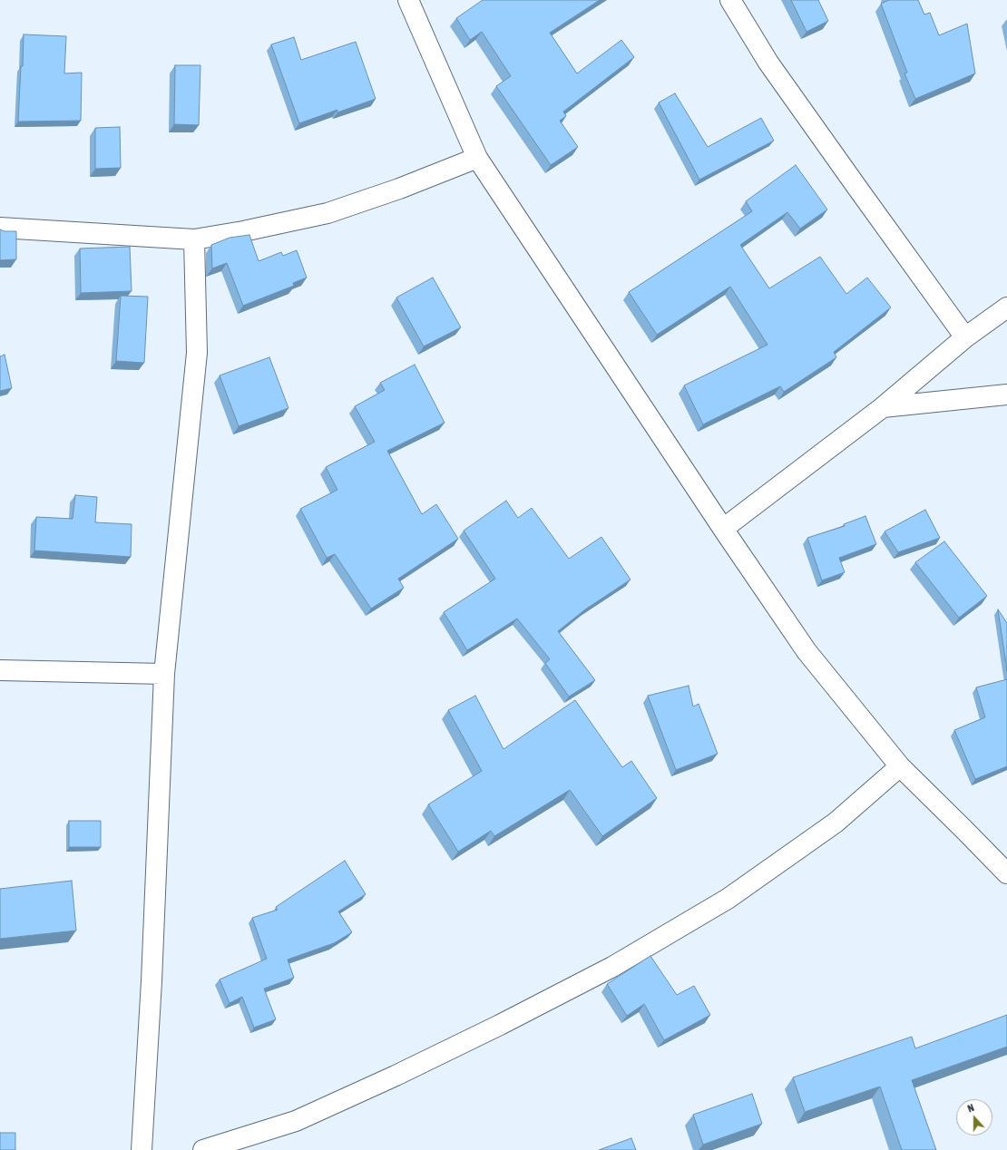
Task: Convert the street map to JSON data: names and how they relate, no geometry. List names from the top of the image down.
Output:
{
  "north": "top"
}
